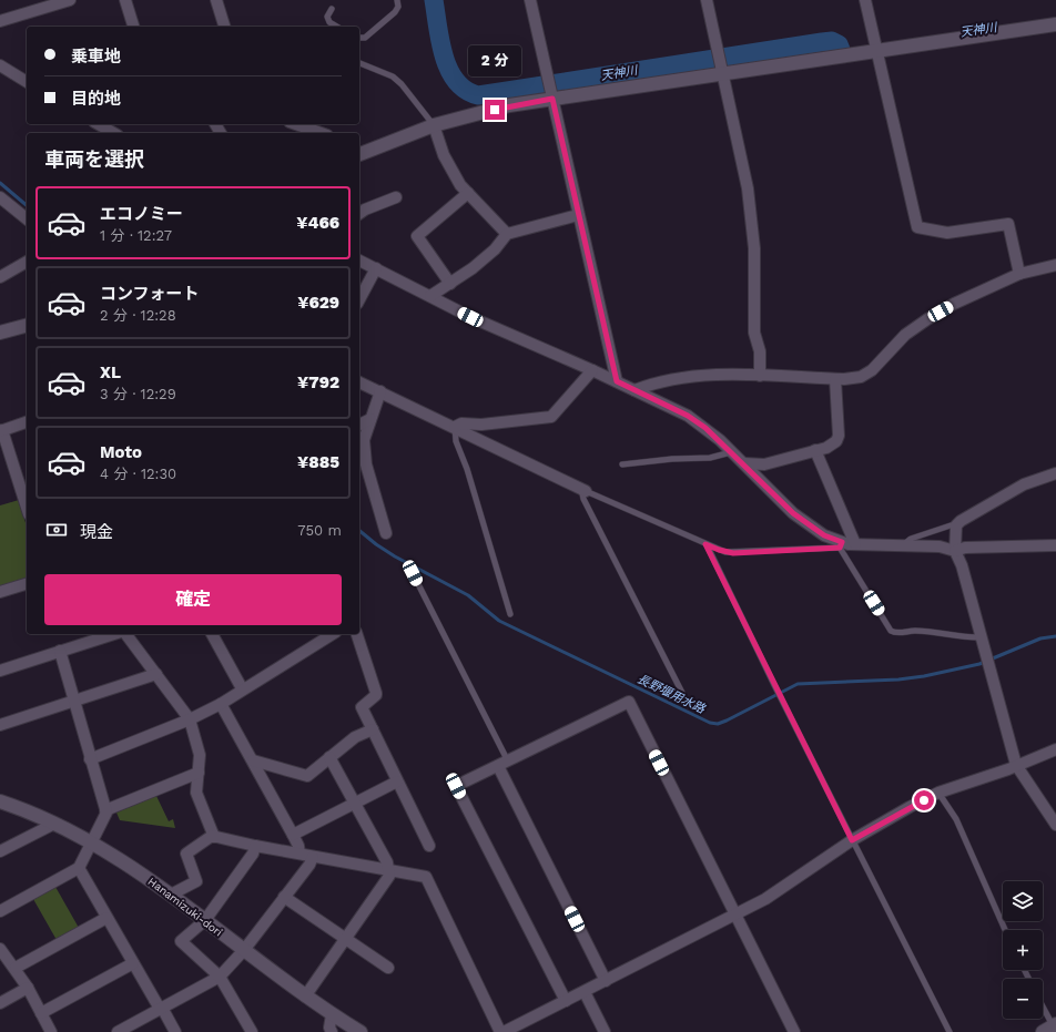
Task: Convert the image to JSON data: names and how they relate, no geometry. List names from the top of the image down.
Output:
{
  "streets": {
    "street": ["Hanamizuki-dori"]
  },
  "water": ["天神川", "長野堰用水路"],
  "page": {
    "banner": ["乗車地", "目的地"],
    "bubble": "2 分",
    "heading": "車両を選択",
    "list": [
      {
        "name": "エコノミー",
        "note": "1 分 · 12:27",
        "value": "¥466"
      },
      {
        "name": "コンフォート",
        "note": "2 分 · 12:28",
        "value": "¥629"
      },
      {
        "name": "XL",
        "note": "3 分 · 12:29",
        "value": "¥792"
      },
      {
        "name": "Moto",
        "note": "4 分 · 12:30",
        "value": "¥885"
      }
    ],
    "pay": ["現金", "750 m"],
    "buttons": "確定",
    "map_buttons": ["+", "−"]
  }
}
